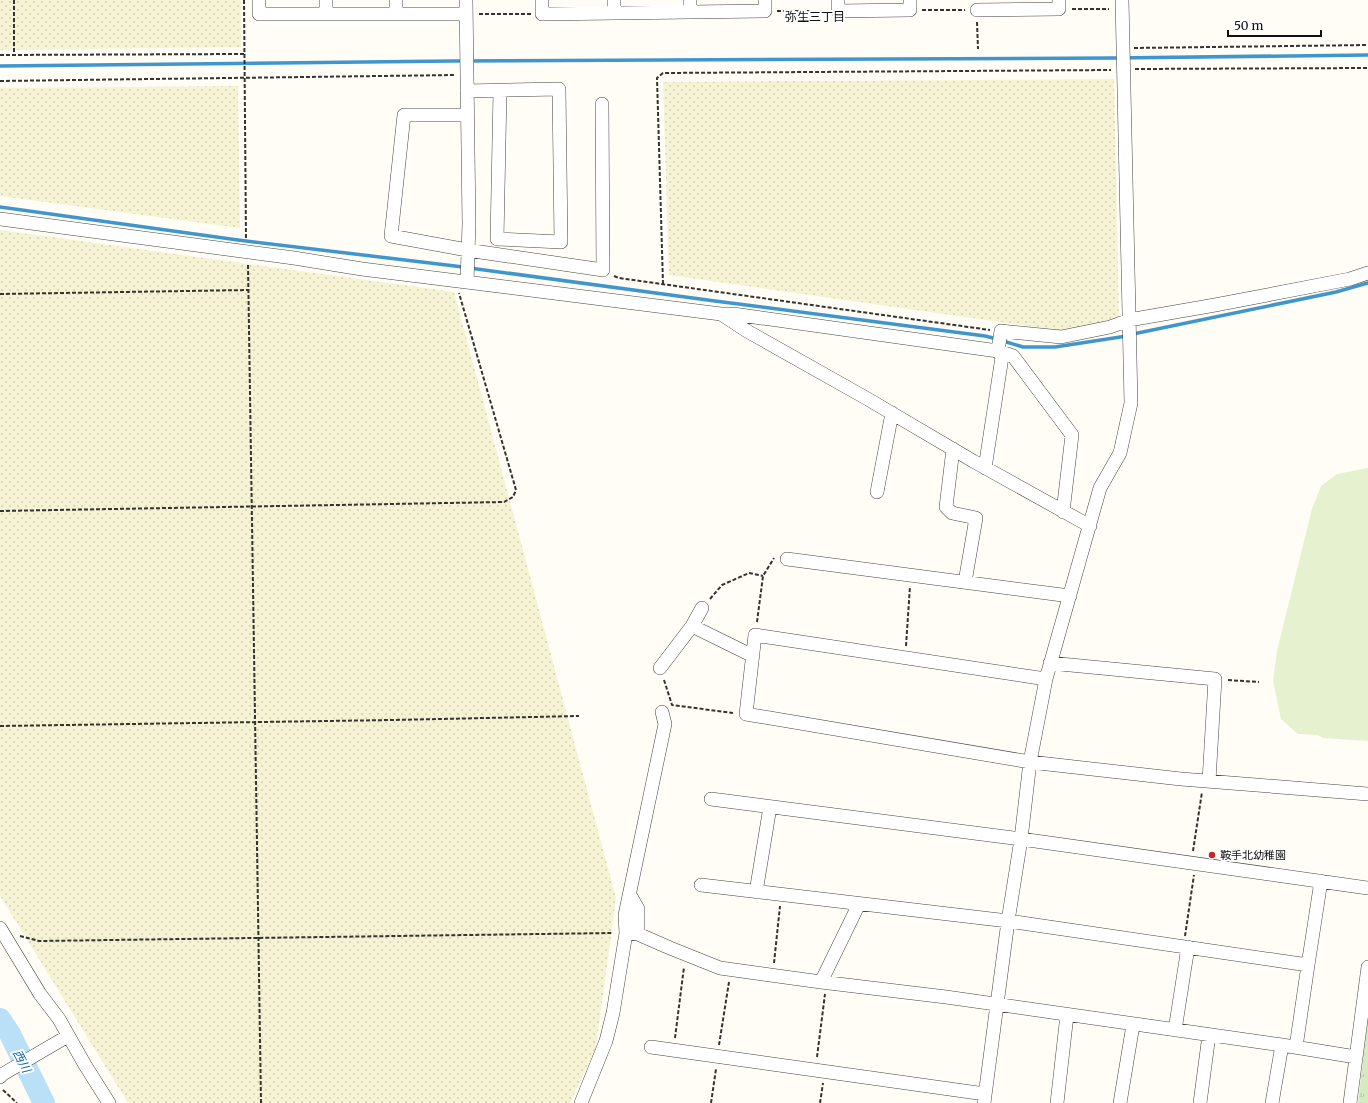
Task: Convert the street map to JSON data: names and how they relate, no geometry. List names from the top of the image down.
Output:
{
  "districts": ["弥生三丁目"],
  "water": ["西川"],
  "places": ["鞍手北幼稚園"],
  "scale_bar": "50 m"
}
